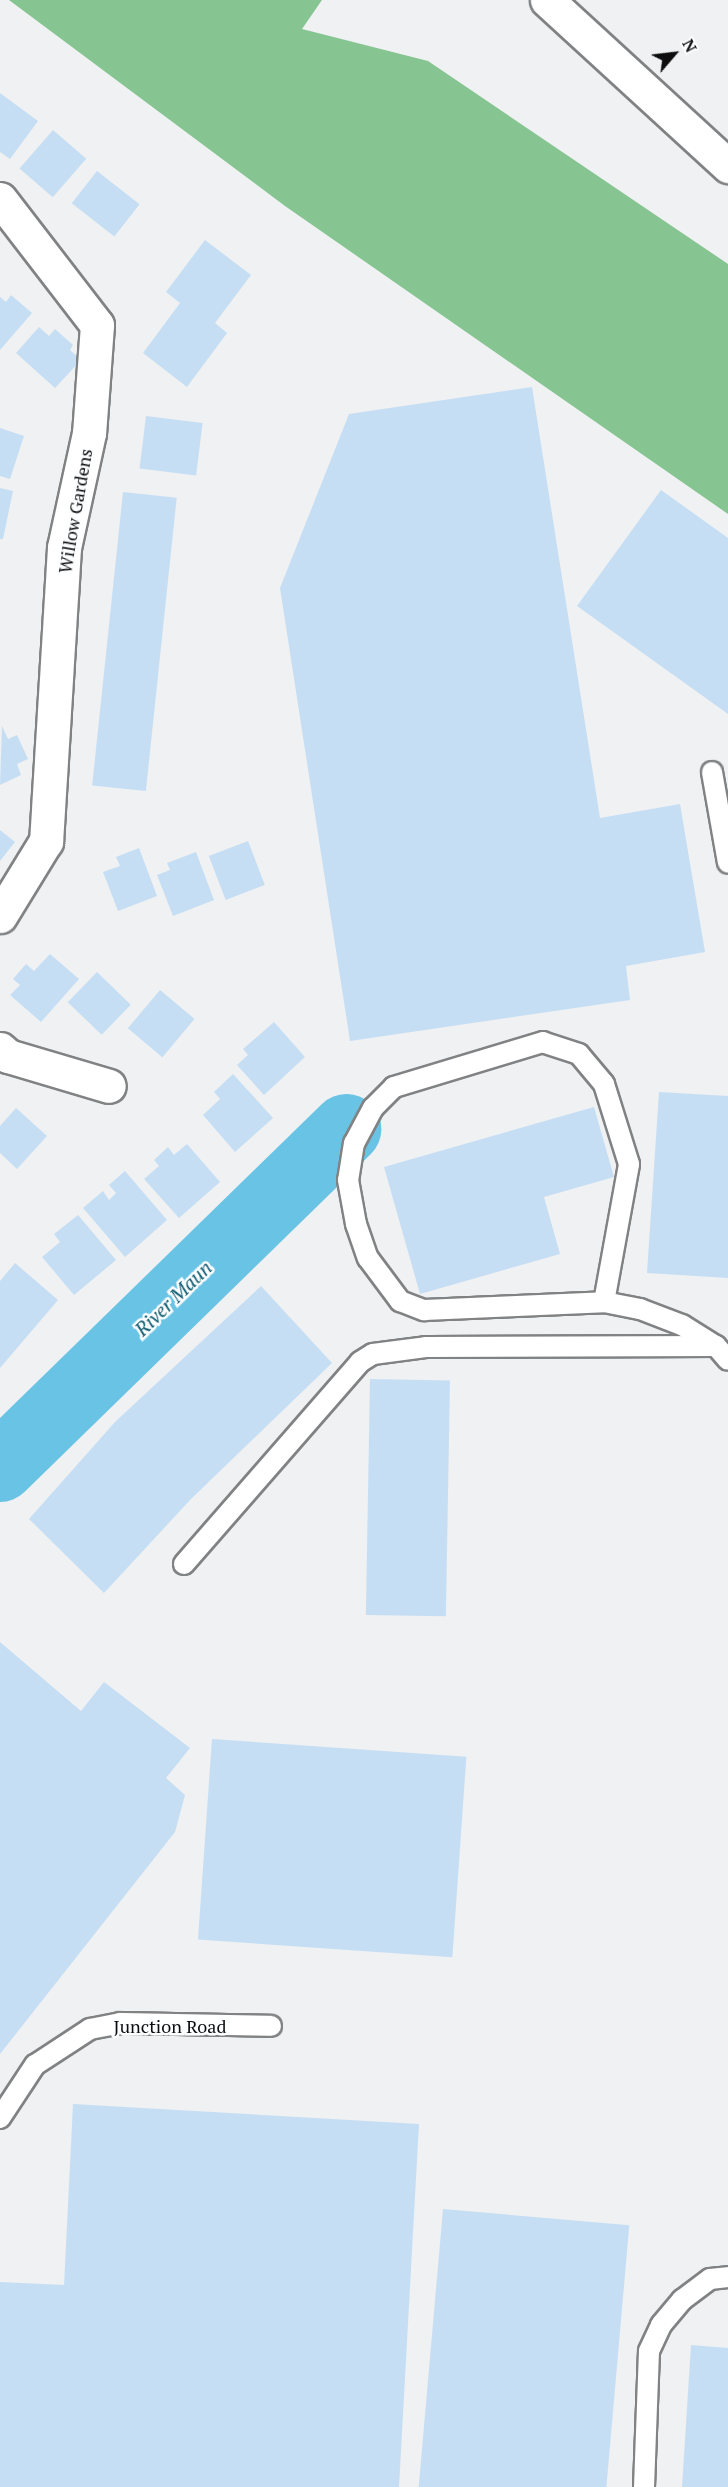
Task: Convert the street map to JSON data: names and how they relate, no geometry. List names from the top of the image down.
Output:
{
  "streets": {
    "main road": ["Willow Gardens"],
    "lane": ["Junction Road"]
  },
  "water": ["River Maun"],
  "north": "top right"
}
